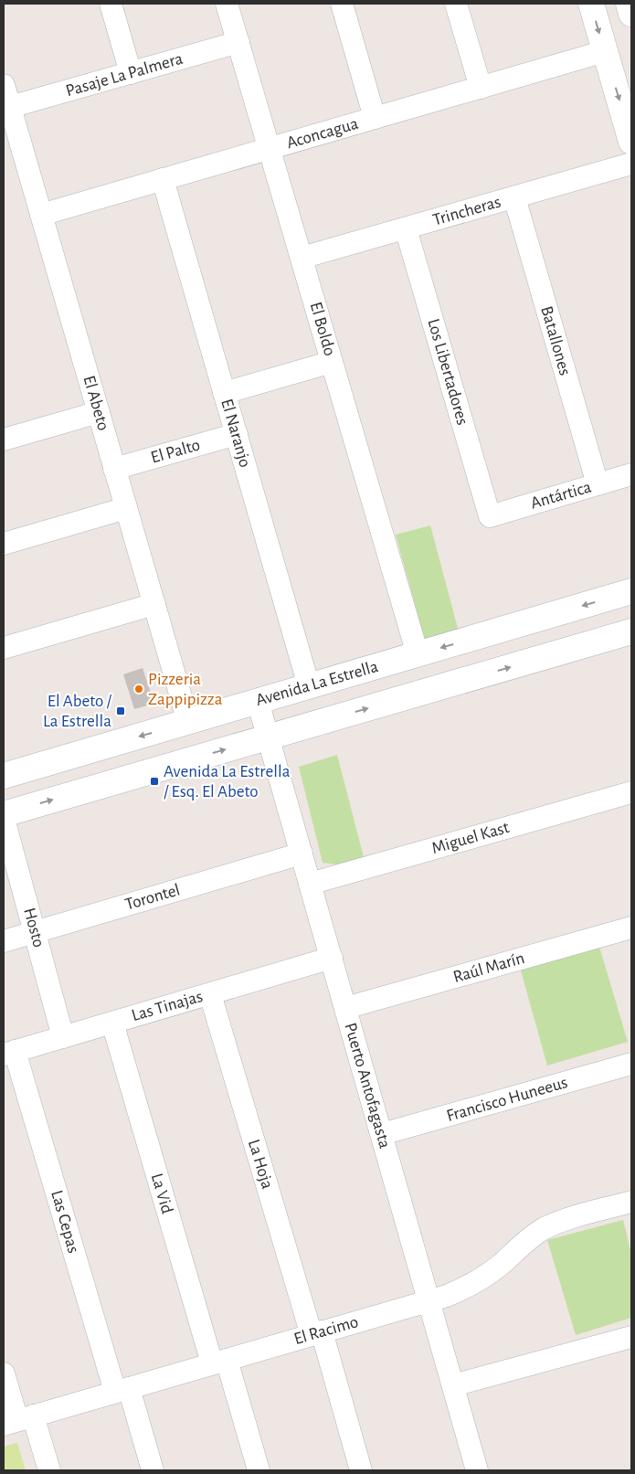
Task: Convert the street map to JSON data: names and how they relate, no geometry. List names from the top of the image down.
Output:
{
  "streets": {
    "main road": ["Avenida La Estrella"],
    "street": [
      "Pasaje La Palmera",
      "Aconcagua",
      "Trincheras",
      "El Boldo",
      "Batallones",
      "Los Libertadores",
      "El Abeto",
      "El Naranjo",
      "El Palto",
      "Antártica",
      "Miguel Kast",
      "Torontel",
      "Hosto",
      "Raúl Marín",
      "Las Tinajas",
      "Puerto Antofagasta",
      "Francisco Huneeus",
      "La Hoja",
      "La Vid",
      "Las Cepas",
      "El Racimo"
    ]
  },
  "crossings": [
    ["Pasaje La Palmera", "El Boldo"],
    ["Pasaje La Palmera", "El Abeto"],
    ["Aconcagua", "El Boldo"],
    ["Aconcagua", "El Abeto"],
    ["Aconcagua", "El Naranjo"],
    ["Trincheras", "El Boldo"],
    ["Trincheras", "Batallones"],
    ["Trincheras", "Los Libertadores"],
    ["El Boldo", "Avenida La Estrella"],
    ["Batallones", "Antártica"],
    ["Los Libertadores", "Antártica"],
    ["El Abeto", "El Palto"],
    ["El Abeto", "Avenida La Estrella"],
    ["El Naranjo", "El Palto"],
    ["El Naranjo", "Avenida La Estrella"],
    ["Avenida La Estrella", "Puerto Antofagasta"],
    ["Miguel Kast", "Puerto Antofagasta"],
    ["Torontel", "Hosto"],
    ["Torontel", "Puerto Antofagasta"],
    ["Hosto", "Las Tinajas"],
    ["Raúl Marín", "Puerto Antofagasta"],
    ["Las Tinajas", "Puerto Antofagasta"],
    ["Las Tinajas", "La Hoja"],
    ["Las Tinajas", "La Vid"],
    ["Las Tinajas", "Las Cepas"],
    ["Puerto Antofagasta", "Francisco Huneeus"],
    ["Puerto Antofagasta", "El Racimo"],
    ["La Hoja", "El Racimo"],
    ["La Vid", "El Racimo"],
    ["Las Cepas", "El Racimo"]
  ],
  "places": {
    "other": ["Pizzeria Zappipizza"],
    "transit": ["El Abeto / La Estrella", "Avenida La Estrella / Esq. El Abeto"]
  }
}
